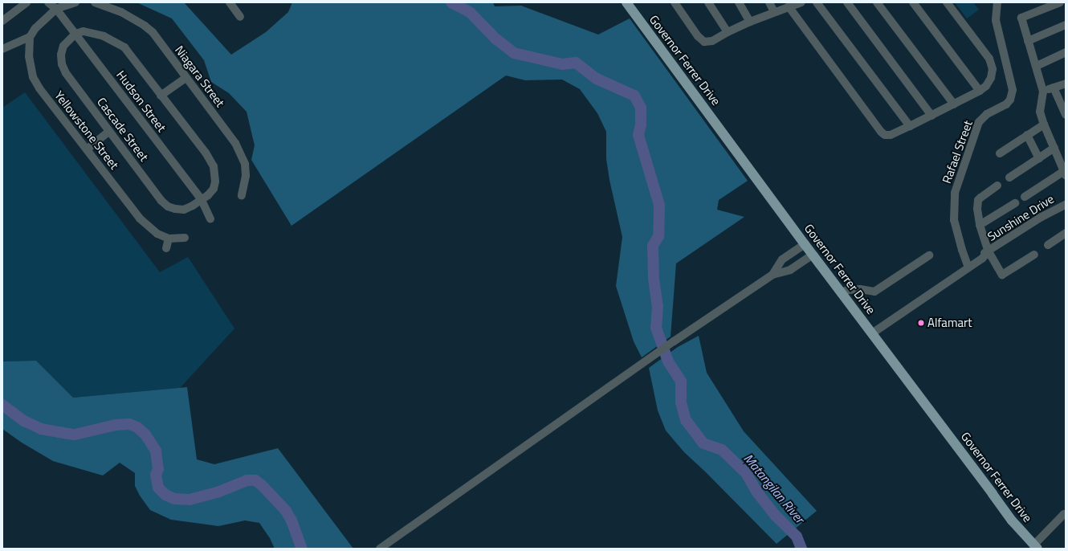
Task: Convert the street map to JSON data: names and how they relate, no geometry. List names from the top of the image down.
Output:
{
  "streets": {
    "main road": ["Governor Ferrer Drive"],
    "street": [
      "Niagara Street",
      "Hudson Street",
      "Cascade Street",
      "Yellowstone Street",
      "Rafael Street",
      "Sunshine Drive"
    ]
  },
  "crossings": [
    ["Governor Ferrer Drive", "Sunshine Drive"],
    ["Hudson Street", "Cascade Street"],
    ["Rafael Street", "Sunshine Drive"]
  ],
  "water": ["Matangilan River"],
  "places": ["Alfamart"]
}
